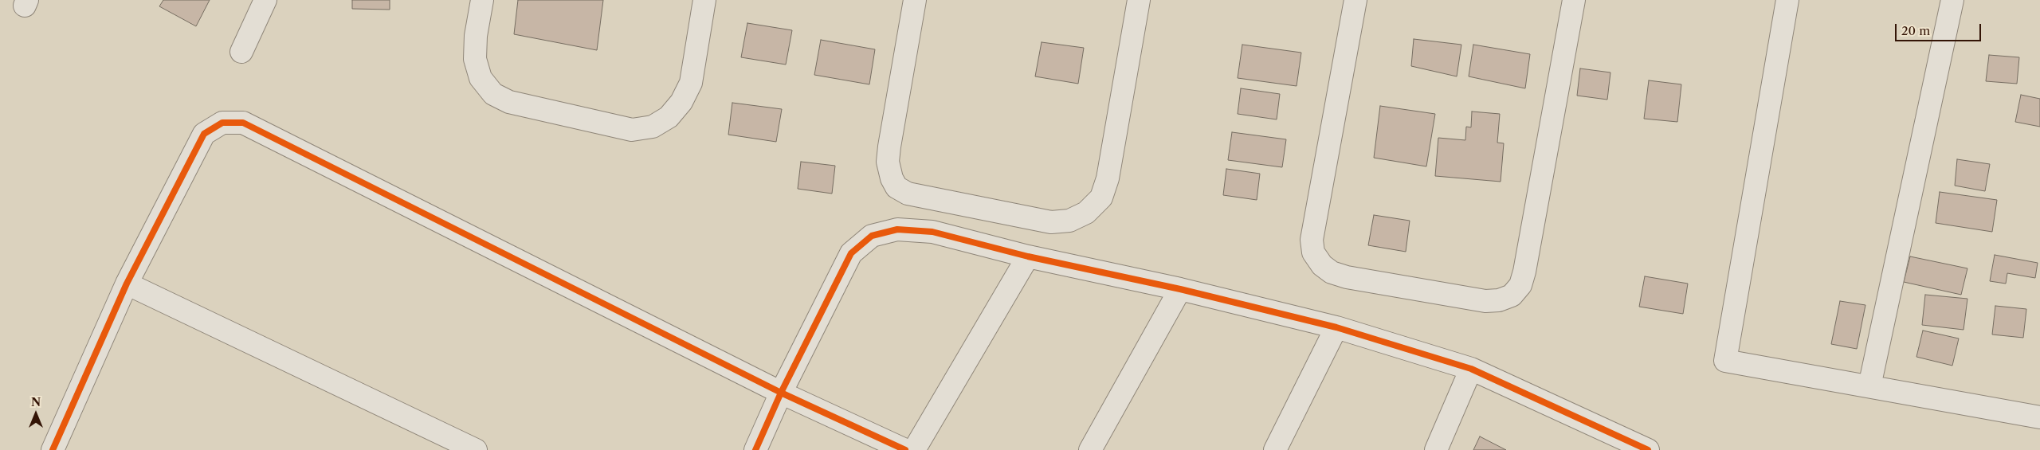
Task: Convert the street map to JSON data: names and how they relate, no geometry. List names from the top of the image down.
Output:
{
  "scale_bar": "20 m",
  "north": "top"
}
